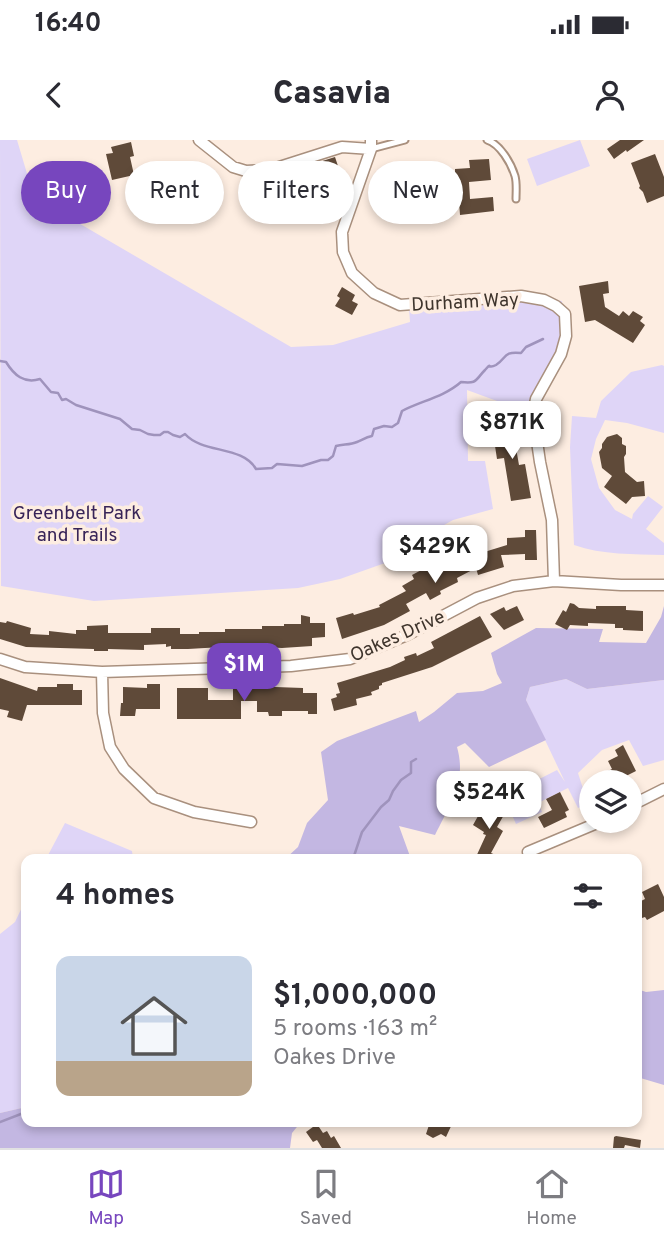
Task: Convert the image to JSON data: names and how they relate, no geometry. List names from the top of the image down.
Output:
{
  "streets": {
    "street": ["Durham Way", "Oakes Drive"]
  },
  "crossings": [
    ["Durham Way", "Oakes Drive"]
  ],
  "parks": ["Greenbelt Park and Trails"],
  "page": {
    "status": "16:40",
    "header": "Casavia",
    "chip": [
      "Buy",
      "Rent",
      "Filters",
      "New"
    ],
    "price": [
      "$871K",
      "$429K",
      "$1M",
      "$524K"
    ],
    "heading": "4 homes",
    "list": [
      {
        "name": "$1,000,000",
        "note": "5 rooms · 163 m² · Oakes Drive"
      }
    ],
    "tabs": ["Map", "Saved", "Home"]
  }
}
